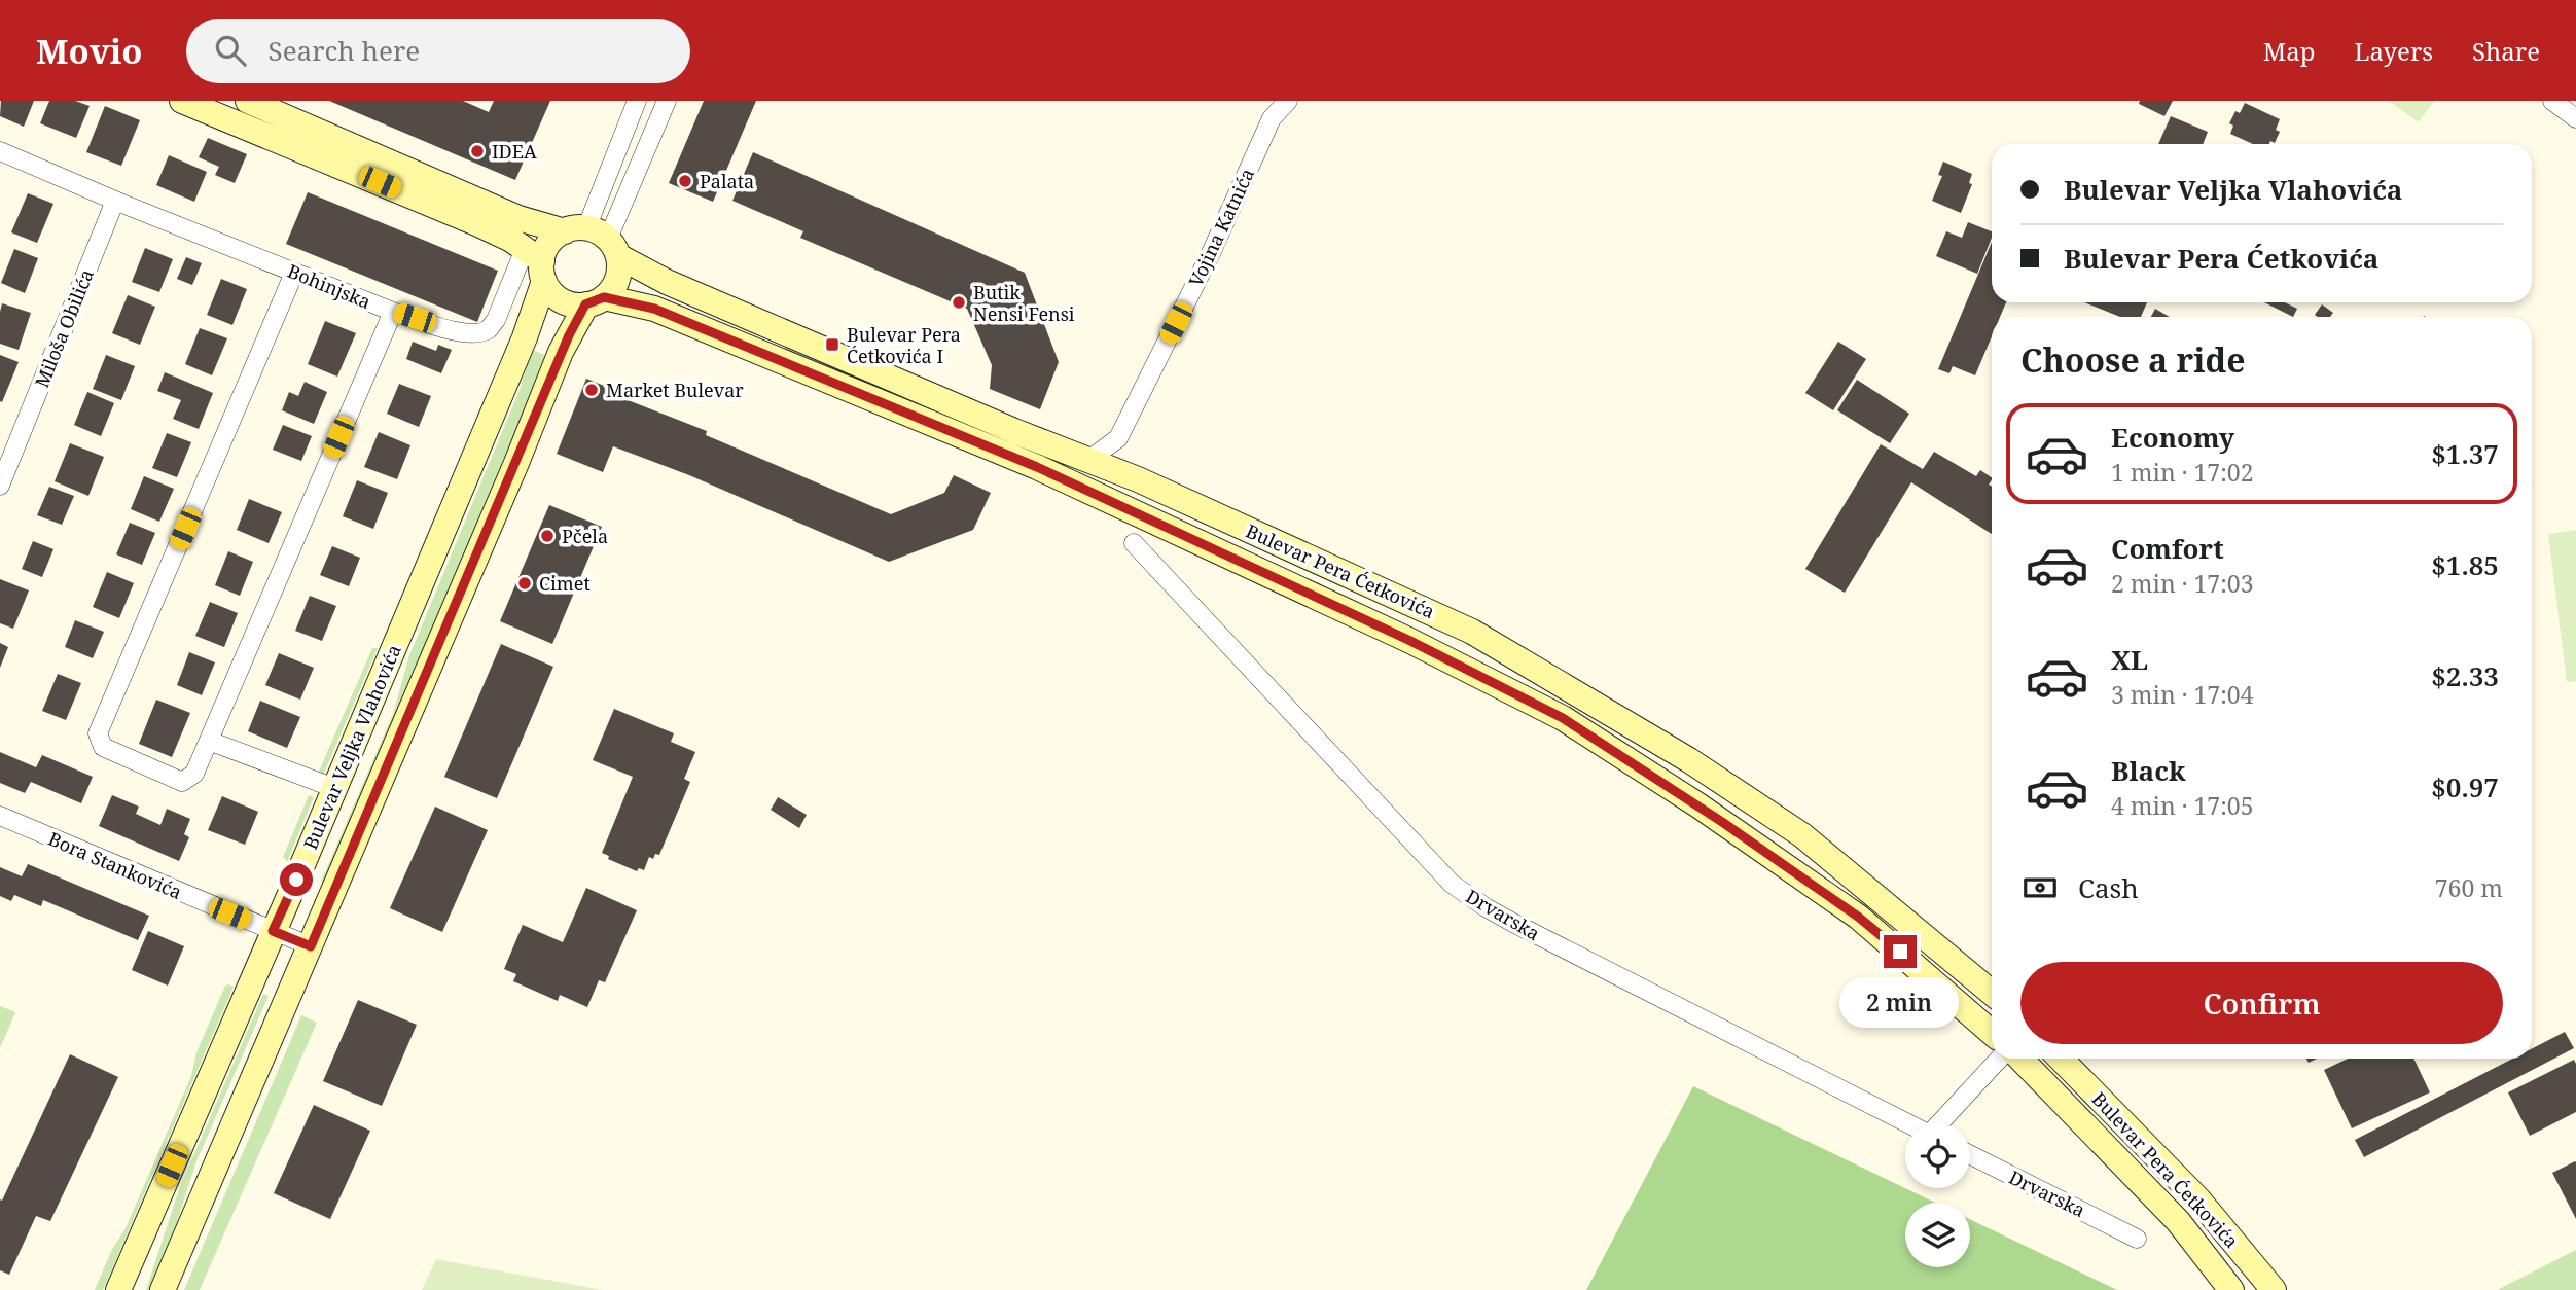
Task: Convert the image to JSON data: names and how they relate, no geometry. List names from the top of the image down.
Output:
{
  "streets": {
    "main road": ["Bulevar Pera Ćetkovića", "Bulevar Veljka Vlahovića"],
    "street": [
      "Vojina Katnića",
      "Bohinjska",
      "Miloša Obilića",
      "Bora Stankovića",
      "Drvarska"
    ]
  },
  "crossings": [
    ["Vojina Katnića", "Bulevar Pera Ćetkovića"],
    ["Bohinjska", "Miloša Obilića"],
    ["Bulevar Pera Ćetkovića", "Bulevar Veljka Vlahovića"],
    ["Bulevar Veljka Vlahovića", "Bora Stankovića"]
  ],
  "places": {
    "other": [
      "IDEA",
      "Palata",
      "Butik Nensi Fensi",
      "Market Bulevar",
      "Pčela",
      "Cimet"
    ],
    "transit": ["Bulevar Pera Ćetkovića I"]
  },
  "page": {
    "header": "Movio",
    "search": "Search here",
    "nav": ["Map", "Layers", "Share"],
    "banner": ["Bulevar Veljka Vlahovića", "Bulevar Pera Ćetkovića"],
    "heading": "Choose a ride",
    "list": [
      {
        "name": "Economy",
        "note": "1 min · 17:02",
        "value": "$1.37"
      },
      {
        "name": "Comfort",
        "note": "2 min · 17:03",
        "value": "$1.85"
      },
      {
        "name": "XL",
        "note": "3 min · 17:04",
        "value": "$2.33"
      },
      {
        "name": "Black",
        "note": "4 min · 17:05",
        "value": "$0.97"
      }
    ],
    "pay": ["Cash", "760 m"],
    "buttons": "Confirm",
    "bubble": "2 min"
  }
}
